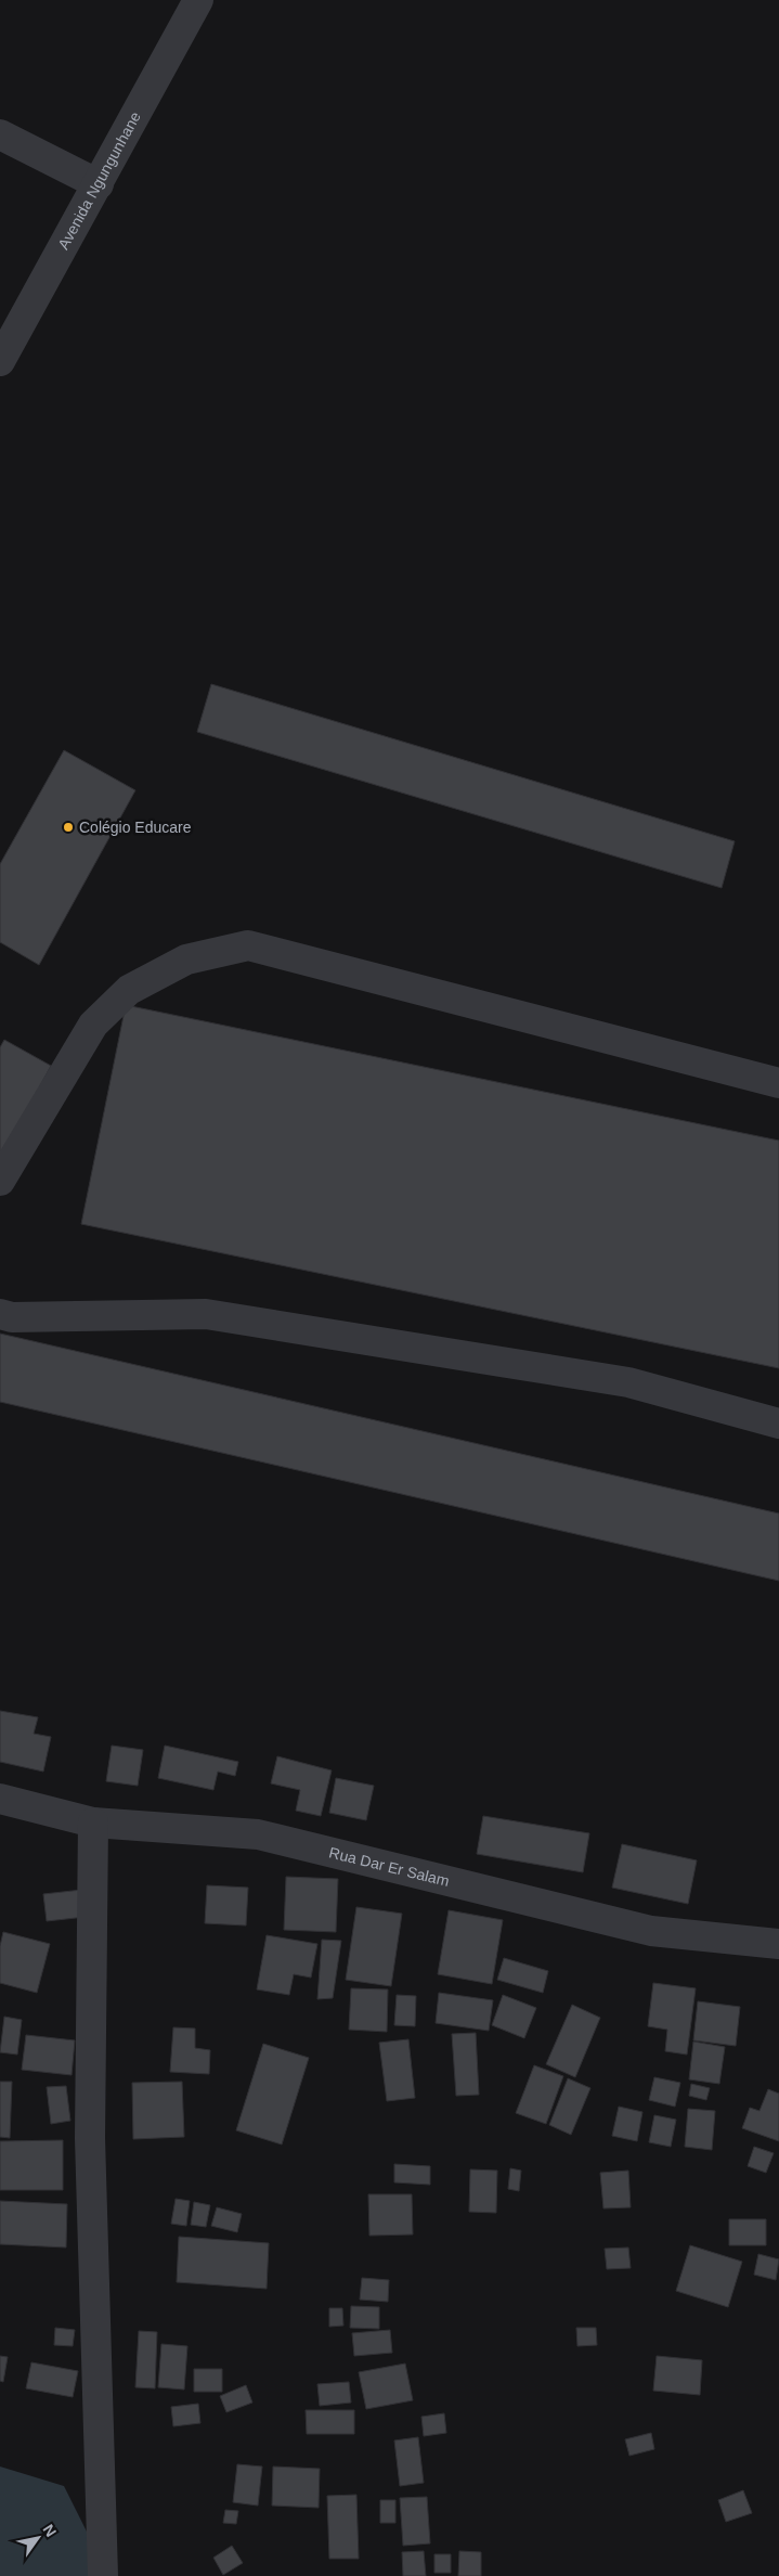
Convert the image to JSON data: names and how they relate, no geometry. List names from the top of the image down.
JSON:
{
  "streets": {
    "street": ["Avenida Ngungunhane", "Rua Dar Er Salam"]
  },
  "places": ["Colégio Educare"],
  "north": "top right"
}
